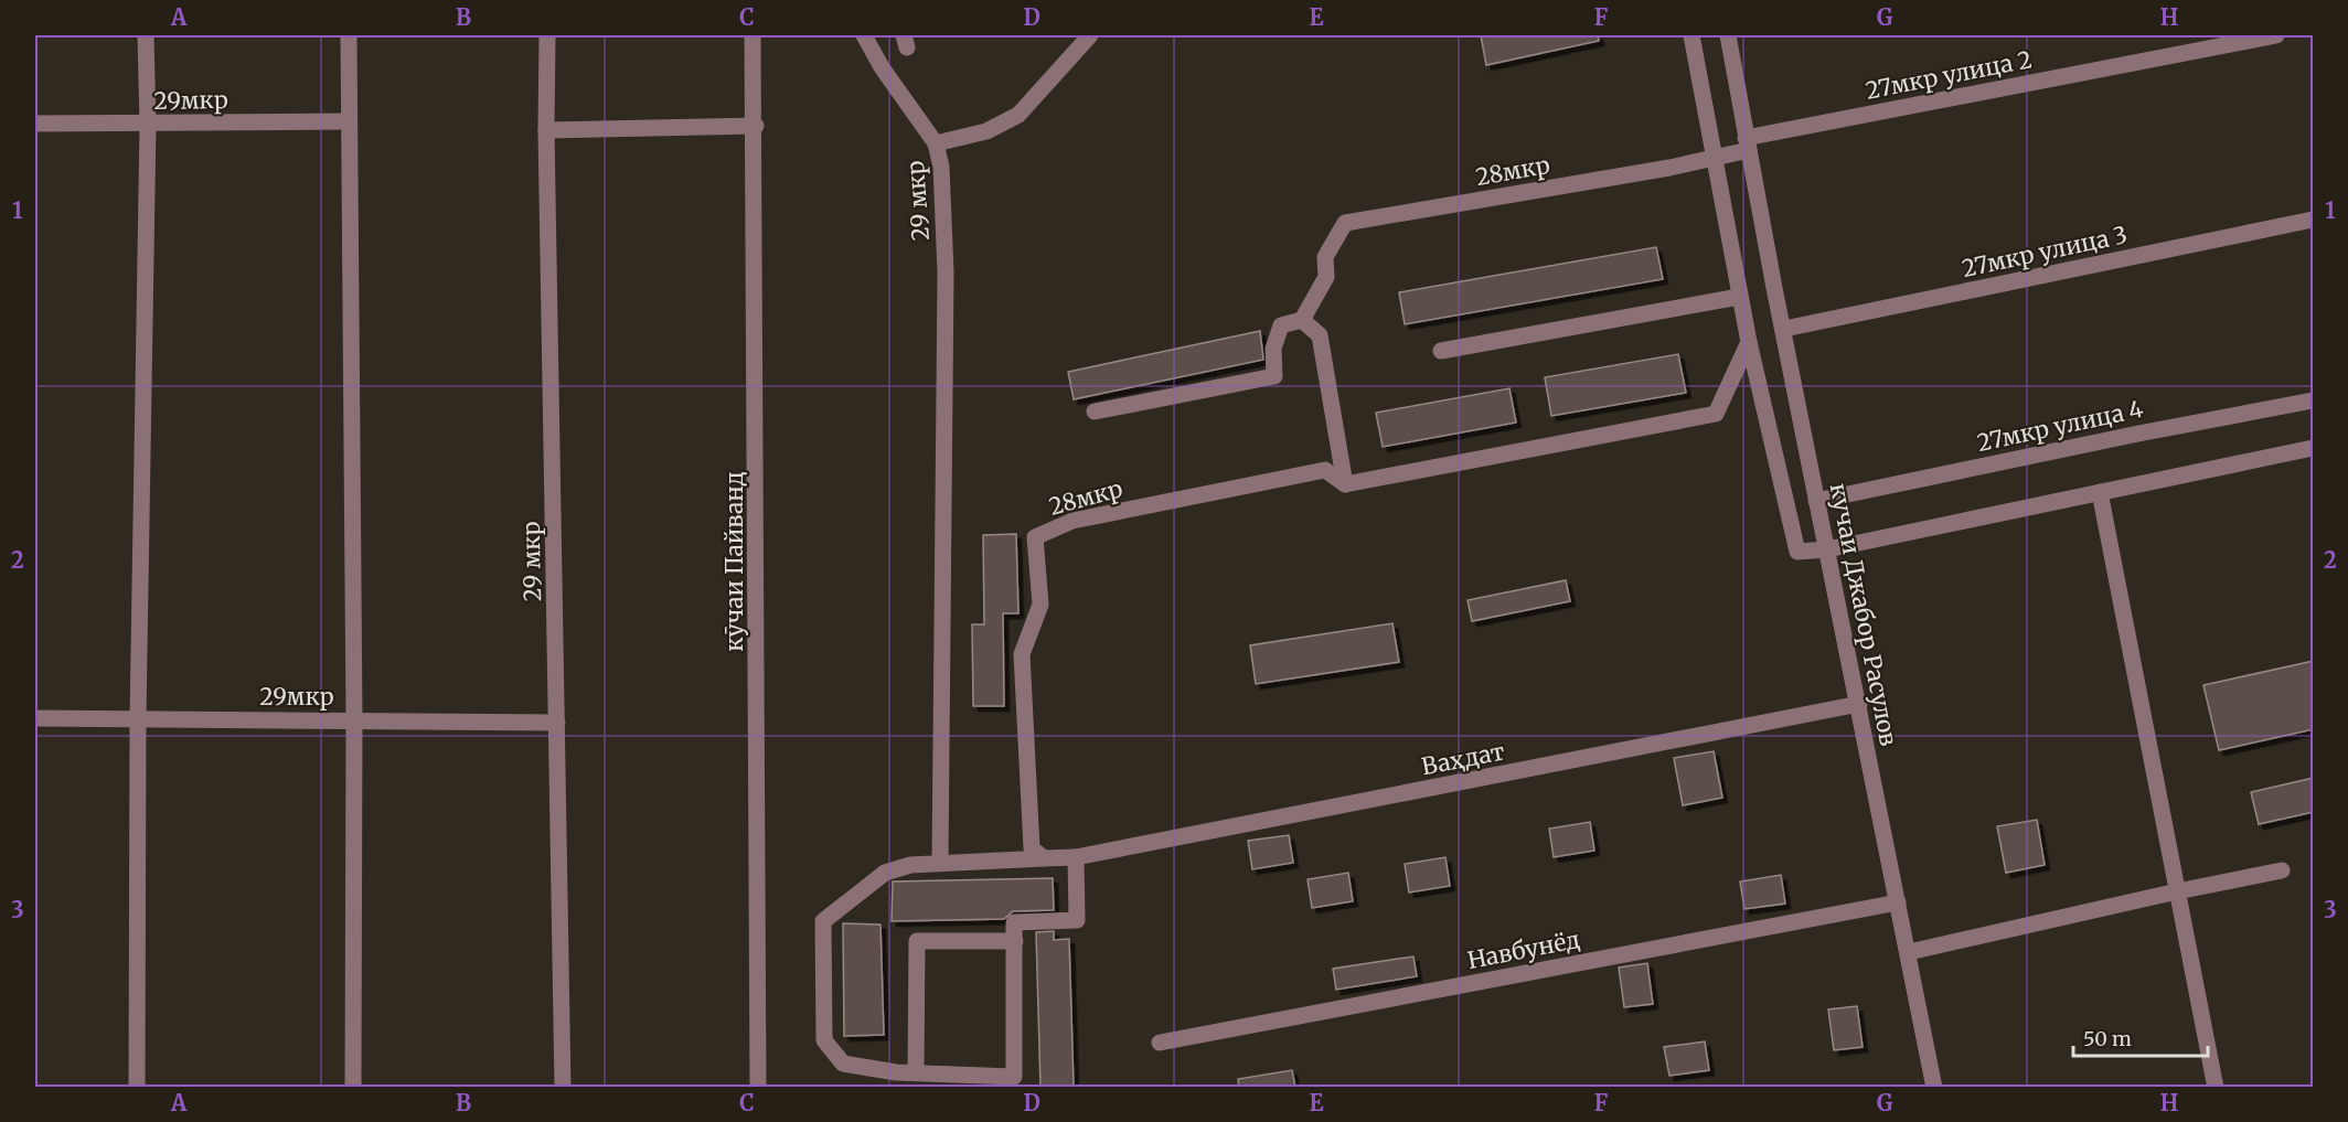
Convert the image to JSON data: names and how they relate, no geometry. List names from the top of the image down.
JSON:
{
  "streets": {
    "street": [
      "27мкр улица 2",
      "29мкр",
      "28мкр",
      "29 мкр",
      "27мкр улица 3",
      "27мкр улица 4",
      "кӯчаи Пайванд",
      "кучаи Джабор Расулов",
      "Ваҳдат",
      "Навбунёд"
    ]
  },
  "crossings": [
    ["27мкр улица 2", "28мкр"],
    ["27мкр улица 2", "кучаи Джабор Расулов"],
    ["29мкр", "29 мкр"],
    ["27мкр улица 3", "кучаи Джабор Расулов"],
    ["27мкр улица 4", "кучаи Джабор Расулов"],
    ["кучаи Джабор Расулов", "Ваҳдат"],
    ["кучаи Джабор Расулов", "Навбунёд"]
  ],
  "scale_bar": "50 m",
  "grid": {
    "columns": [
      "A",
      "B",
      "C",
      "D",
      "E",
      "F",
      "G",
      "H"
    ],
    "rows": ["1", "2", "3"]
  }
}
